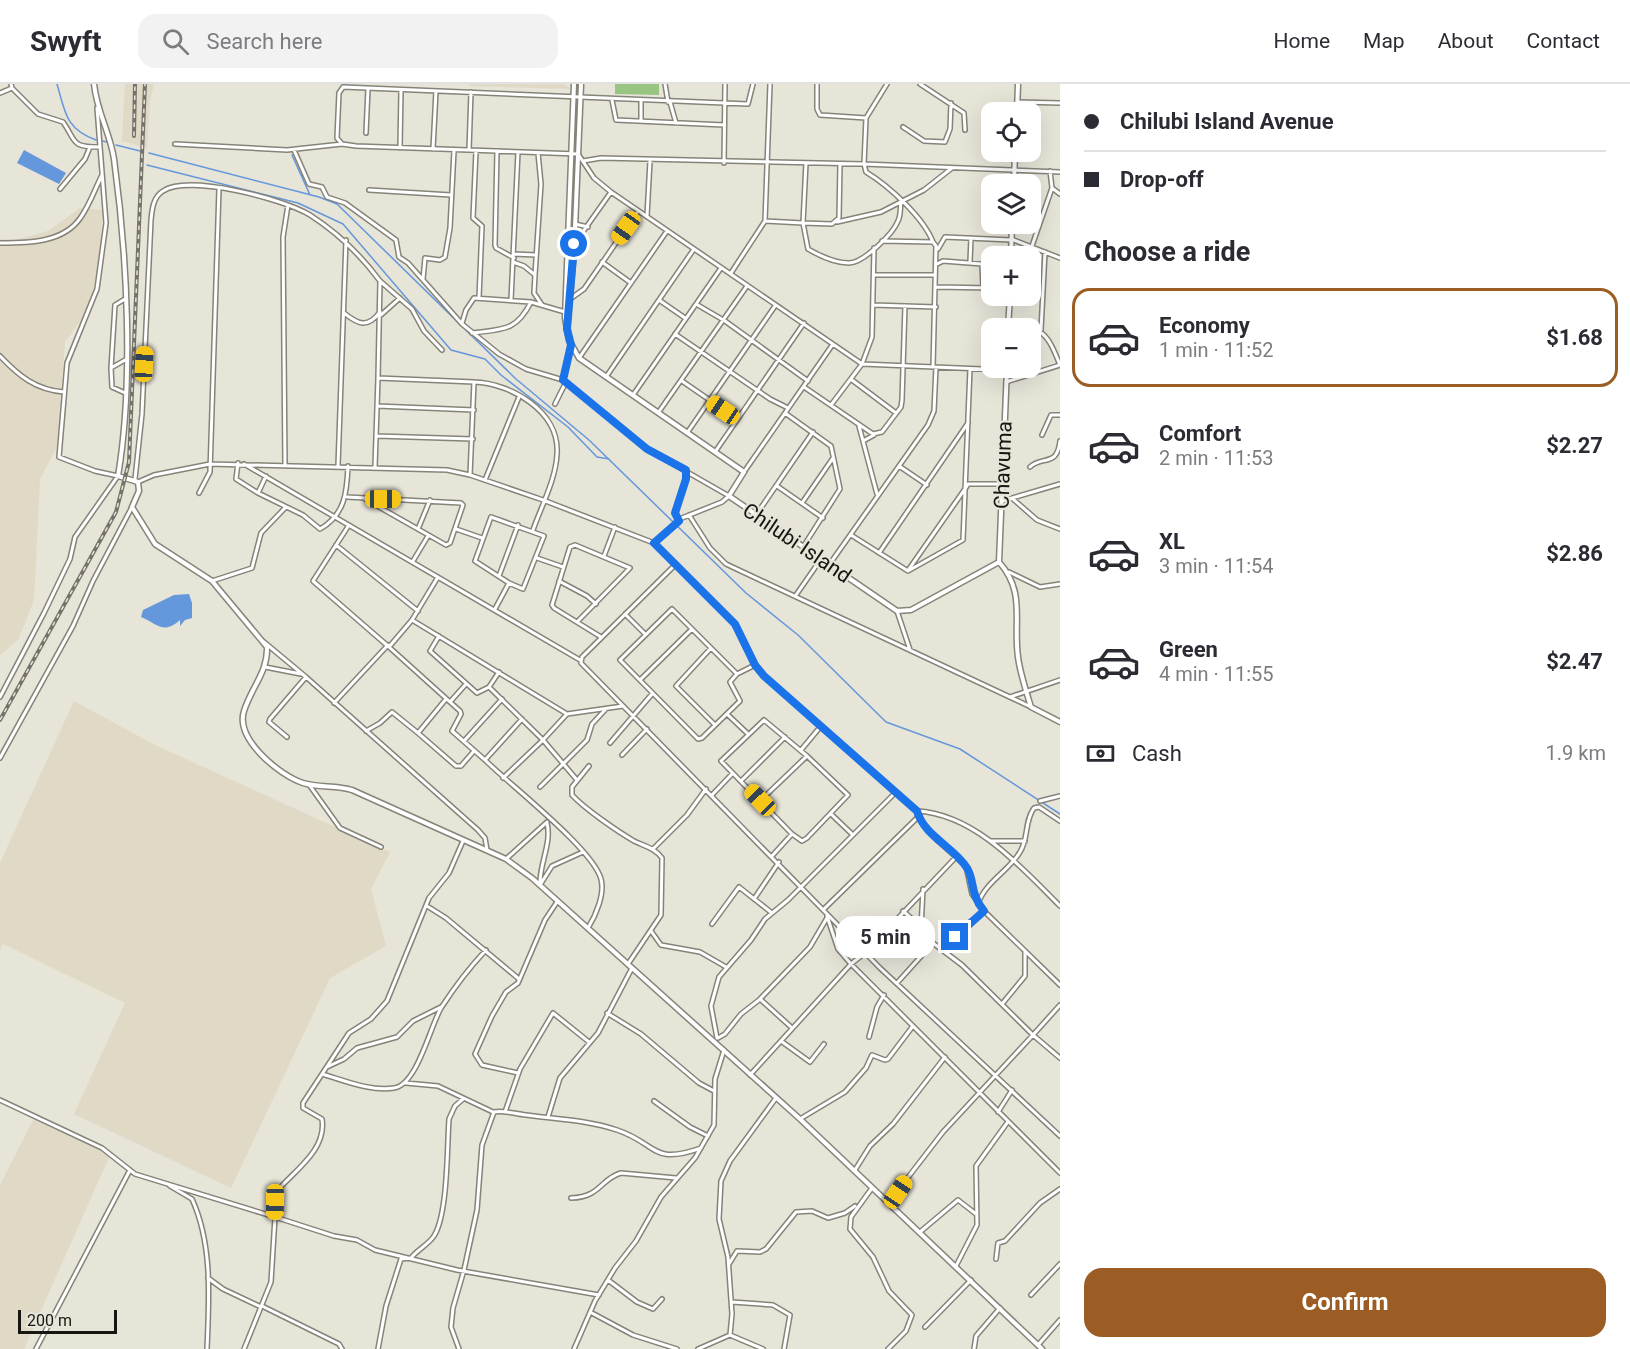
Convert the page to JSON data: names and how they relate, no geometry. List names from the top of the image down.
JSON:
{
  "streets": {
    "street": ["Chavuma", "Chilubi Island"]
  },
  "scale_bar": "200 m",
  "page": {
    "header": "Swyft",
    "search": "Search here",
    "nav": [
      "Home",
      "Map",
      "About",
      "Contact"
    ],
    "banner": ["Chilubi Island Avenue", "Drop-off"],
    "map_buttons": ["+", "−"],
    "heading": "Choose a ride",
    "list": [
      {
        "name": "Economy",
        "note": "1 min · 11:52",
        "value": "$1.68"
      },
      {
        "name": "Comfort",
        "note": "2 min · 11:53",
        "value": "$2.27"
      },
      {
        "name": "XL",
        "note": "3 min · 11:54",
        "value": "$2.86"
      },
      {
        "name": "Green",
        "note": "4 min · 11:55",
        "value": "$2.47"
      }
    ],
    "pay": ["Cash", "1.9 km"],
    "bubble": "5 min",
    "buttons": "Confirm",
    "scale": "200 m"
  }
}
